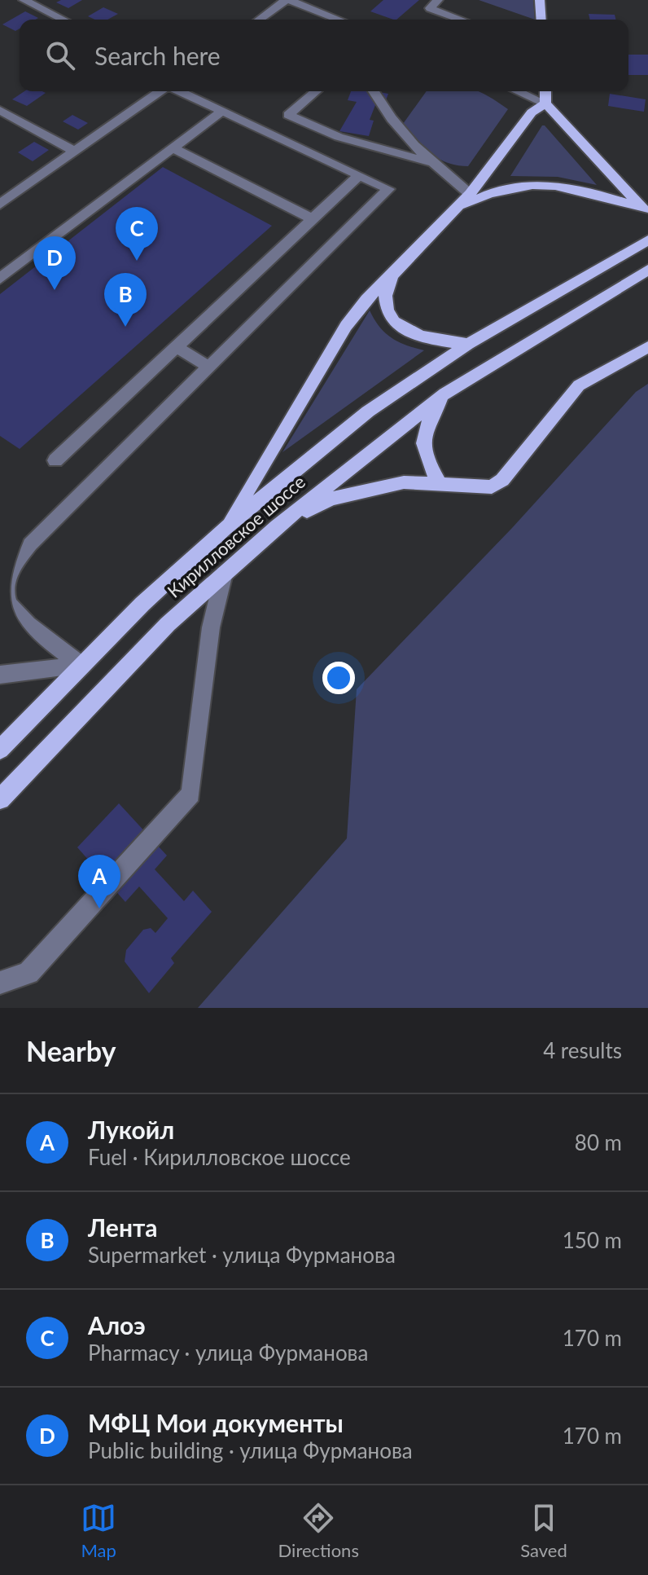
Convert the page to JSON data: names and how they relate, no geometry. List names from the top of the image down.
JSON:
{
  "streets": {
    "main road": ["Кирилловское шоссе"]
  },
  "page": {
    "search": "Search here",
    "pins": [
      "C",
      "D",
      "B",
      "A"
    ],
    "heading": ["Nearby", "4 results"],
    "list": [
      {
        "mark": "A",
        "name": "Лукойл",
        "note": "Fuel · Кирилловское шоссе",
        "value": "80 m"
      },
      {
        "mark": "B",
        "name": "Лента",
        "note": "Supermarket · улица Фурманова",
        "value": "150 m"
      },
      {
        "mark": "C",
        "name": "Алоэ",
        "note": "Pharmacy · улица Фурманова",
        "value": "170 m"
      },
      {
        "mark": "D",
        "name": "МФЦ Мои документы",
        "note": "Public building · улица Фурманова",
        "value": "170 m"
      }
    ],
    "nav": ["Map", "Directions", "Saved"]
  }
}
